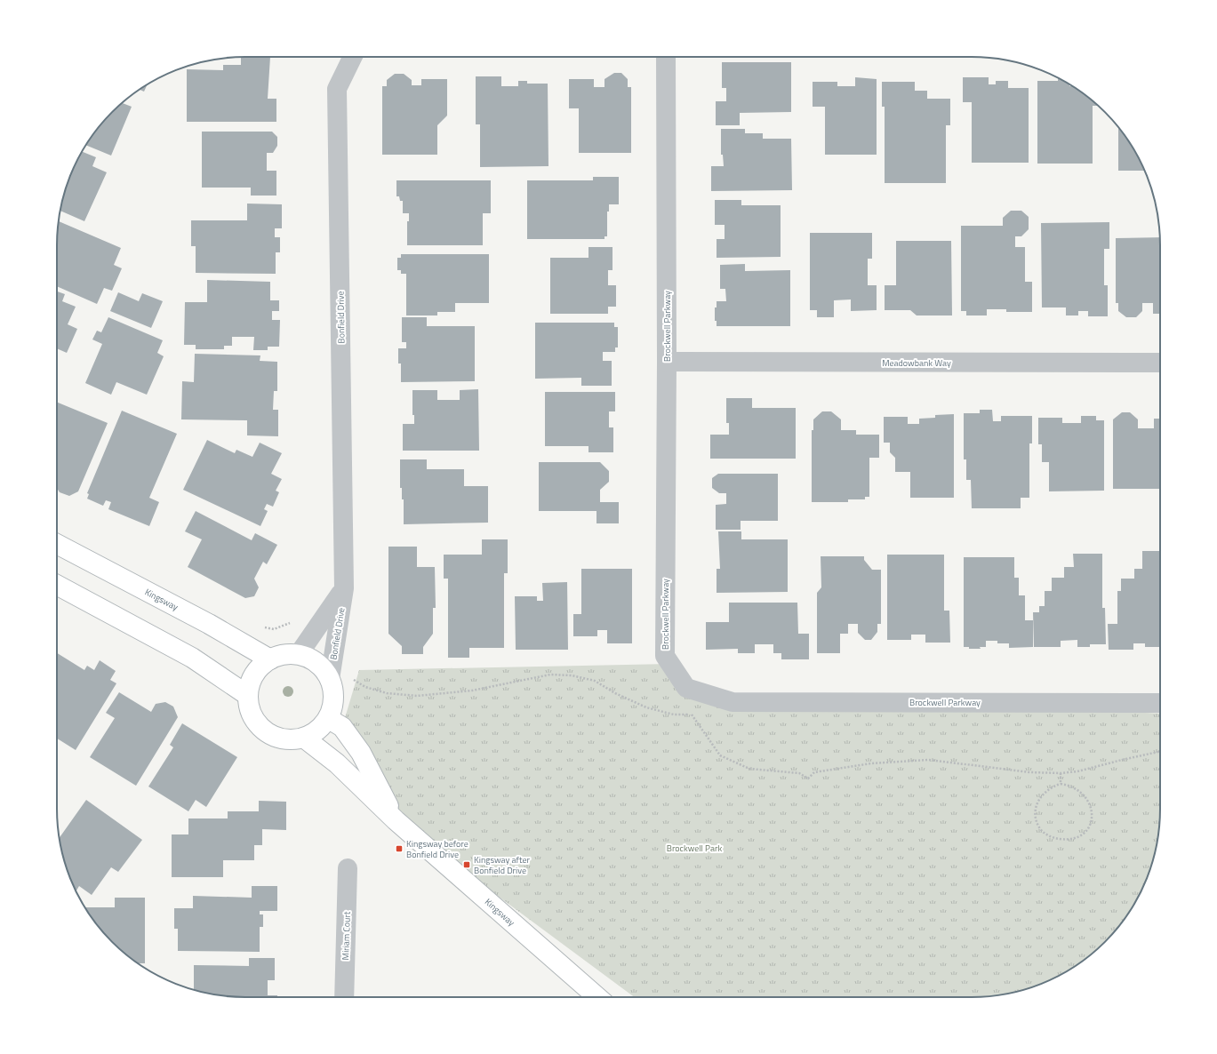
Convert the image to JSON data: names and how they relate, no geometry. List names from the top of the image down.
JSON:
{
  "streets": {
    "main road": ["Kingsway"],
    "street": [
      "Bonfield Drive",
      "Brockwell Parkway",
      "Meadowbank Way",
      "Miriam Court"
    ]
  },
  "crossings": [
    ["Bonfield Drive", "Kingsway"],
    ["Brockwell Parkway", "Meadowbank Way"]
  ],
  "parks": ["Brockwell Park"],
  "places": {
    "transit": ["Kingsway before Bonfield Drive", "Kingsway after Bonfield Drive"]
  }
}
